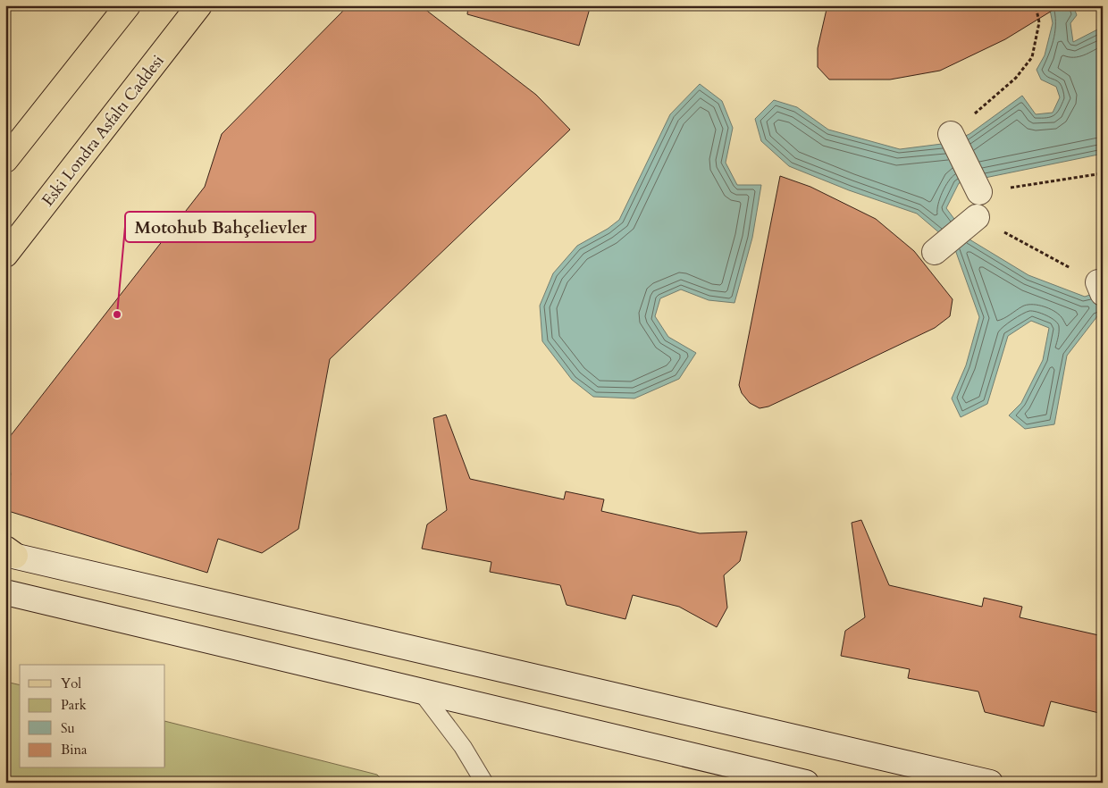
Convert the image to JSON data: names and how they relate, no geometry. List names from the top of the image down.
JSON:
{
  "streets": {
    "main road": ["Eski Londra Asfaltı Caddesi"]
  },
  "places": ["Motohub Bahçelievler"],
  "legend": [
    "Yol",
    "Park",
    "Su",
    "Bina"
  ]
}
